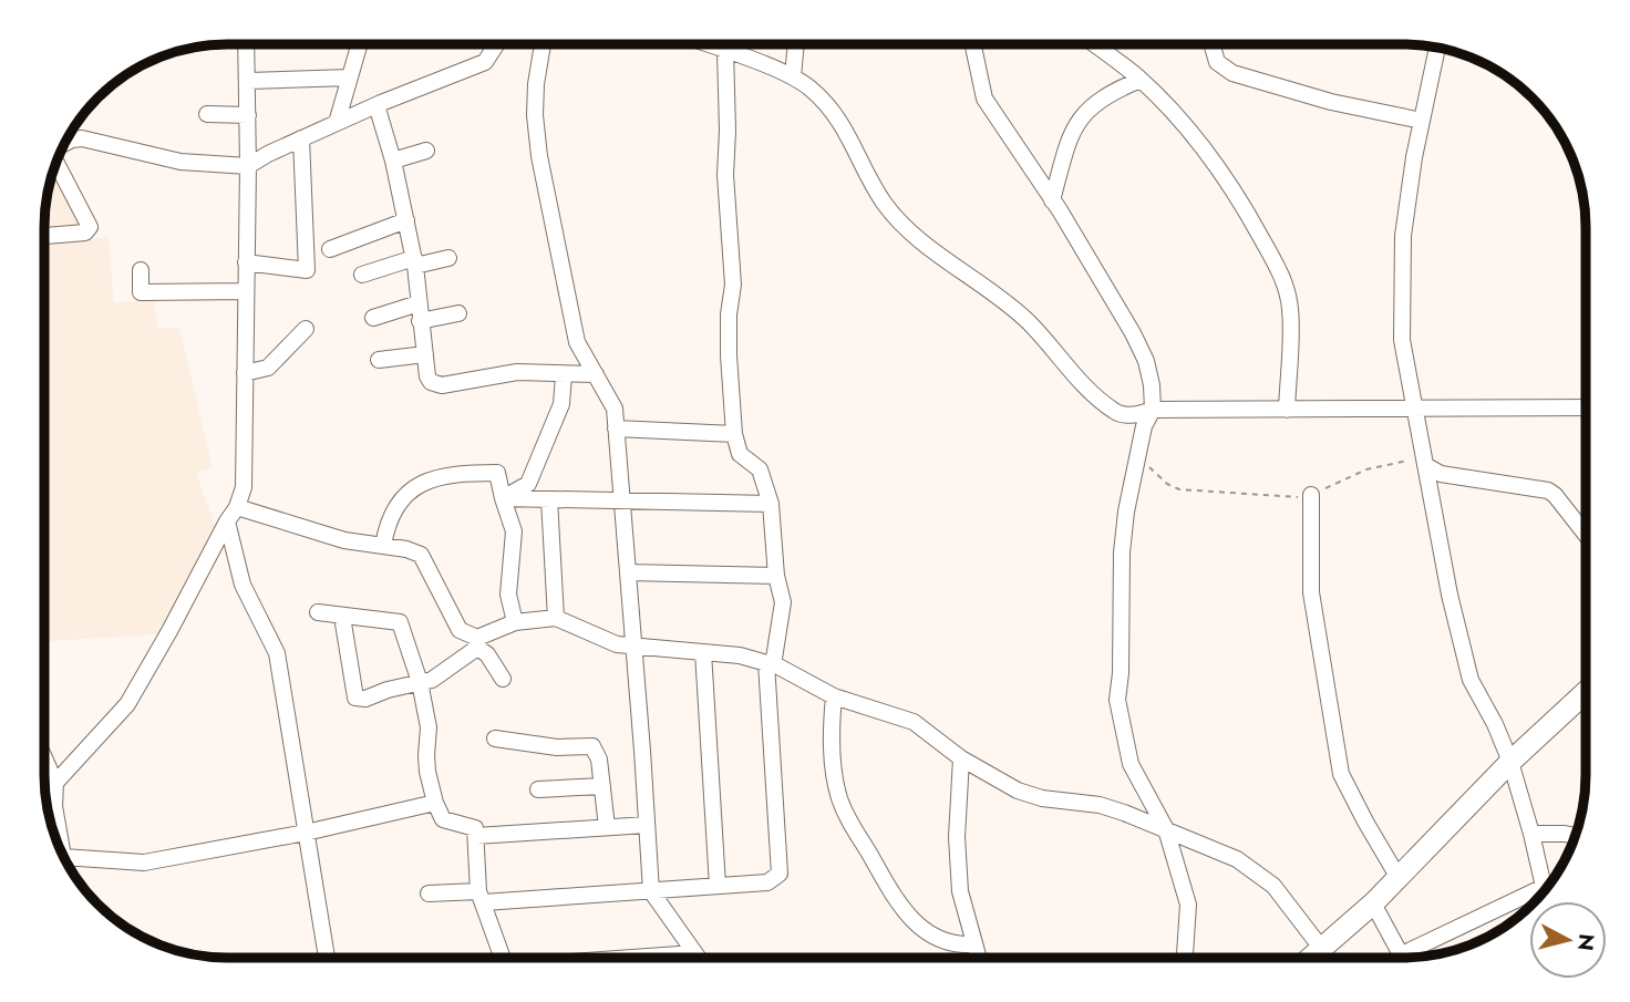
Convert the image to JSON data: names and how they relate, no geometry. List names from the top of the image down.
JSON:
{
  "north": "right"
}
